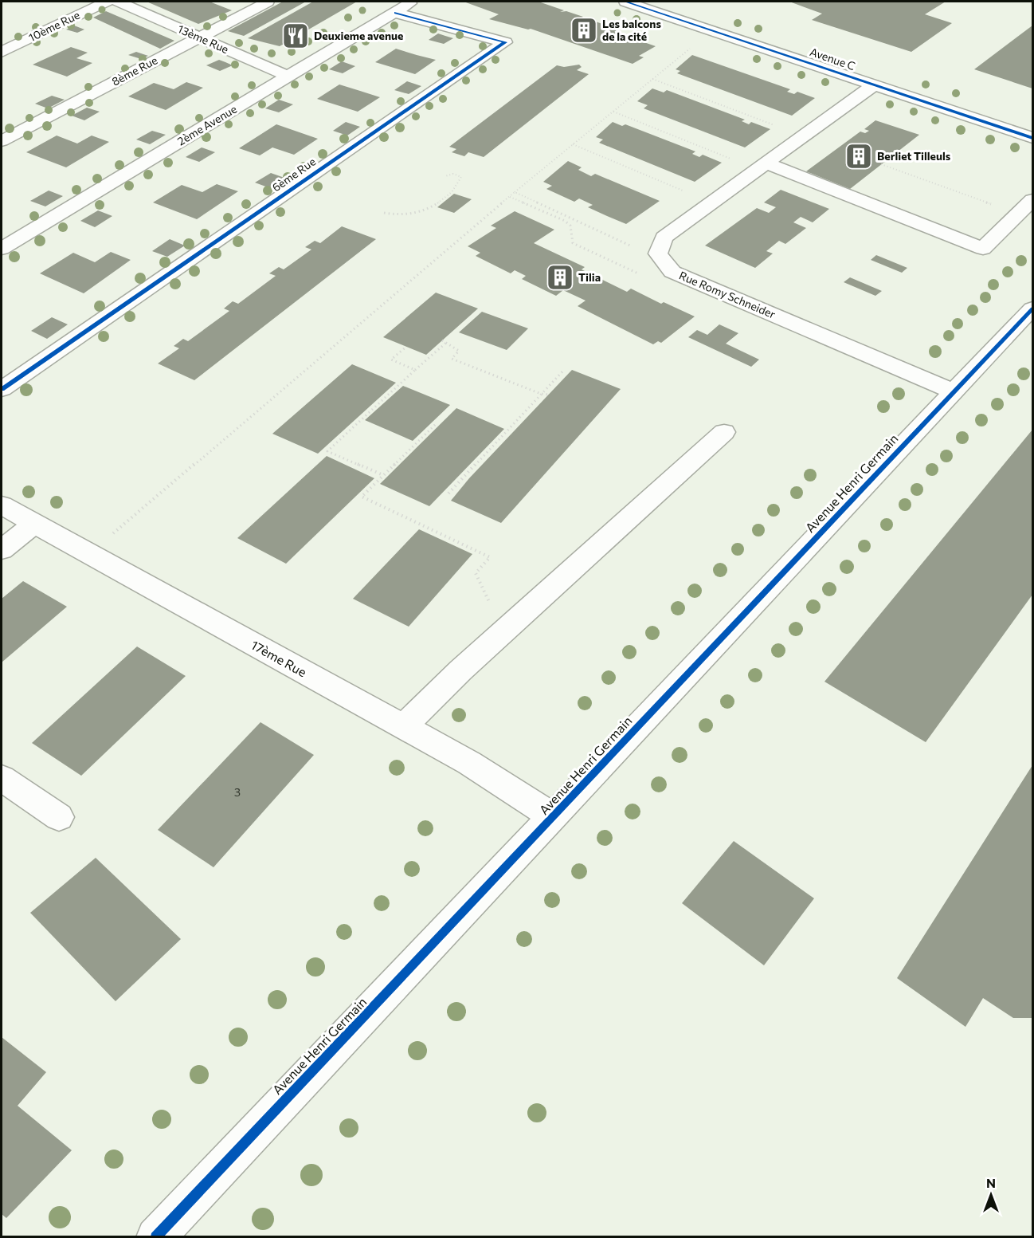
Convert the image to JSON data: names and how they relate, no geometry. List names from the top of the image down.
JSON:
{
  "streets": {
    "street": [
      "10ème Rue",
      "13ème Rue",
      "Avenue C",
      "8ème Rue",
      "2ème Avenue",
      "6ème Rue",
      "Rue Romy Schneider",
      "Avenue Henri Germain",
      "17ème Rue"
    ]
  },
  "crossings": [
    ["13ème Rue", "8ème Rue"],
    ["13ème Rue", "2ème Avenue"],
    ["2ème Avenue", "6ème Rue"],
    ["Rue Romy Schneider", "Avenue Henri Germain"],
    ["Avenue Henri Germain", "17ème Rue"]
  ],
  "places": {
    "building": ["Les balcons de la cité", "Berliet Tilleuls", "Tilia"],
    "restaurant": ["Deuxieme avenue"]
  },
  "house_numbers": ["3"],
  "north": "top"
}
